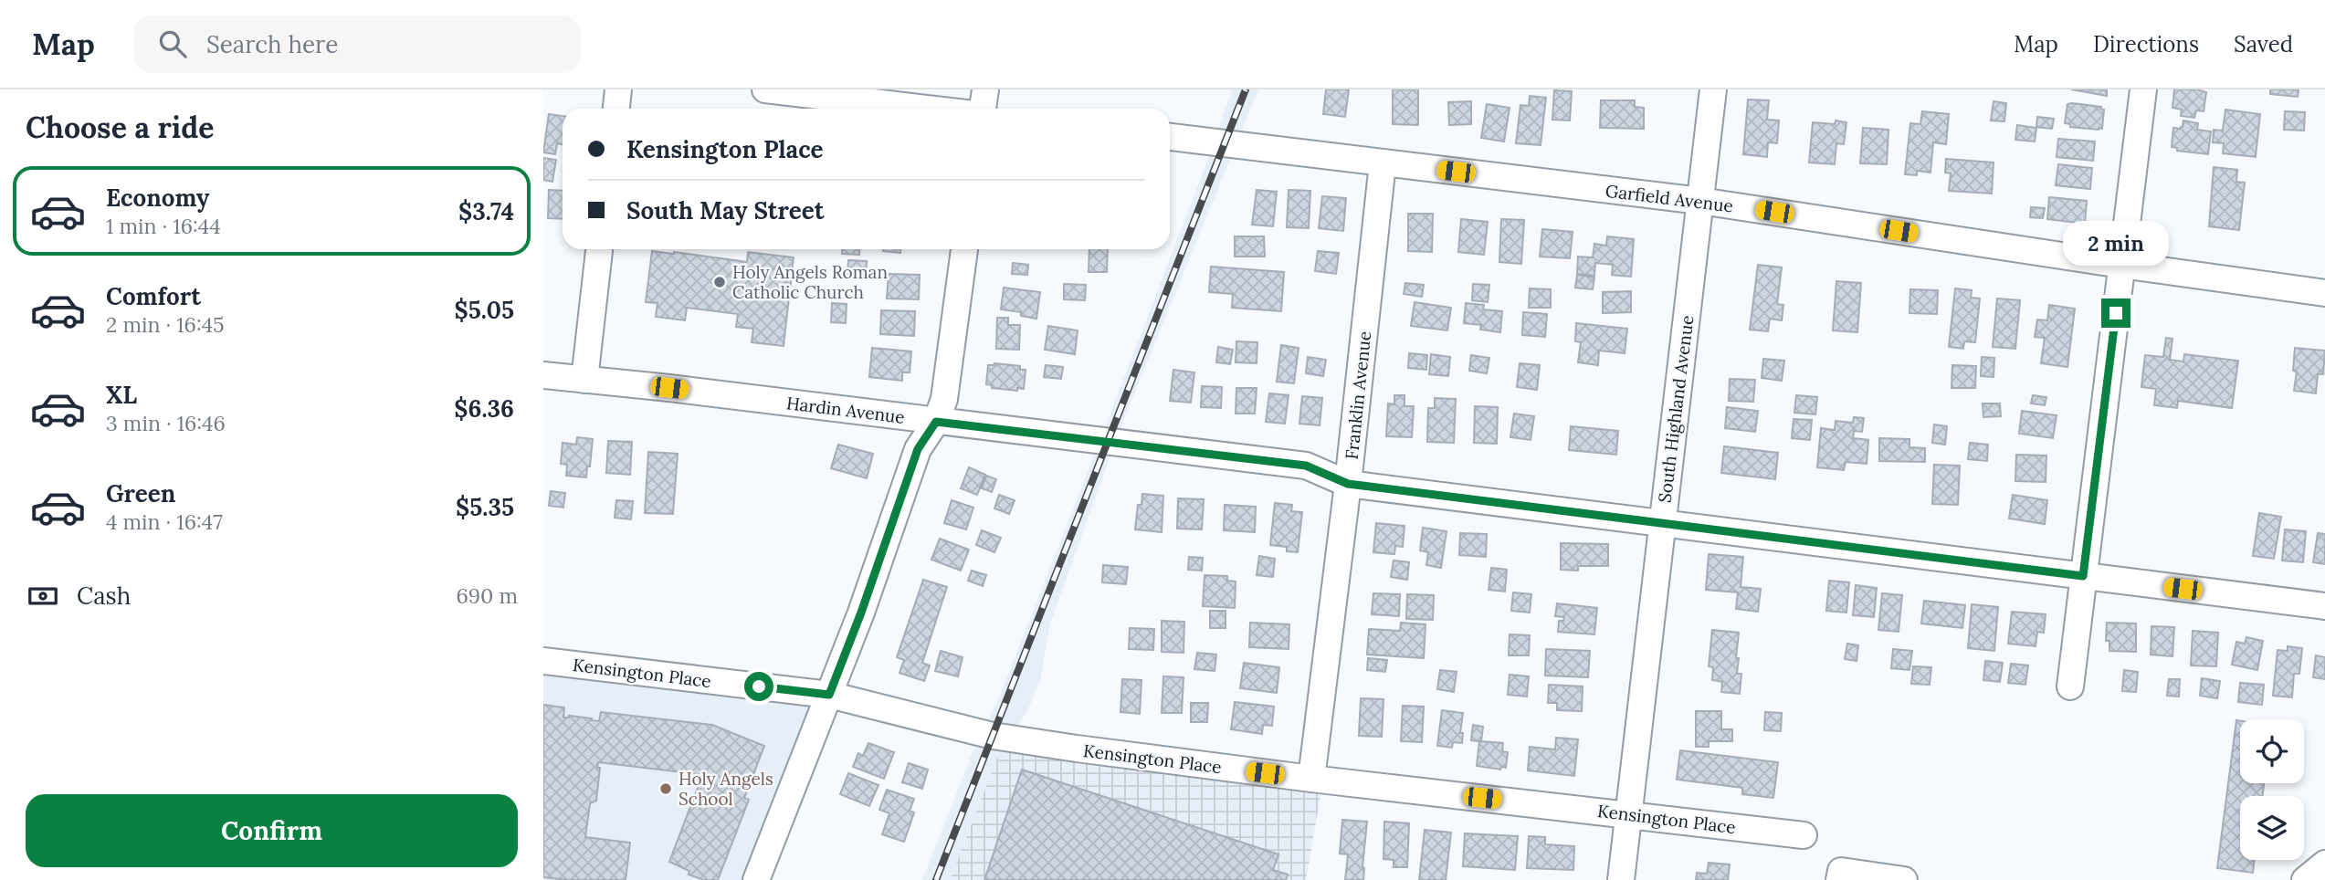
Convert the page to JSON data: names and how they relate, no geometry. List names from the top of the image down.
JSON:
{
  "streets": {
    "street": [
      "Garfield Avenue",
      "Franklin Avenue",
      "South Highland Avenue",
      "Hardin Avenue",
      "Kensington Place"
    ]
  },
  "crossings": [
    ["Garfield Avenue", "Franklin Avenue"],
    ["Garfield Avenue", "South Highland Avenue"],
    ["Franklin Avenue", "Hardin Avenue"],
    ["Franklin Avenue", "Kensington Place"],
    ["South Highland Avenue", "Hardin Avenue"],
    ["South Highland Avenue", "Kensington Place"]
  ],
  "places": ["Holy Angels Roman Catholic Church", "Holy Angels School"],
  "page": {
    "header": "Map",
    "search": "Search here",
    "nav": ["Map", "Directions", "Saved"],
    "heading": "Choose a ride",
    "banner": ["Kensington Place", "South May Street"],
    "list": [
      {
        "name": "Economy",
        "note": "1 min · 16:44",
        "value": "$3.74"
      },
      {
        "name": "Comfort",
        "note": "2 min · 16:45",
        "value": "$5.05"
      },
      {
        "name": "XL",
        "note": "3 min · 16:46",
        "value": "$6.36"
      },
      {
        "name": "Green",
        "note": "4 min · 16:47",
        "value": "$5.35"
      }
    ],
    "bubble": "2 min",
    "pay": ["Cash", "690 m"],
    "buttons": "Confirm"
  }
}
